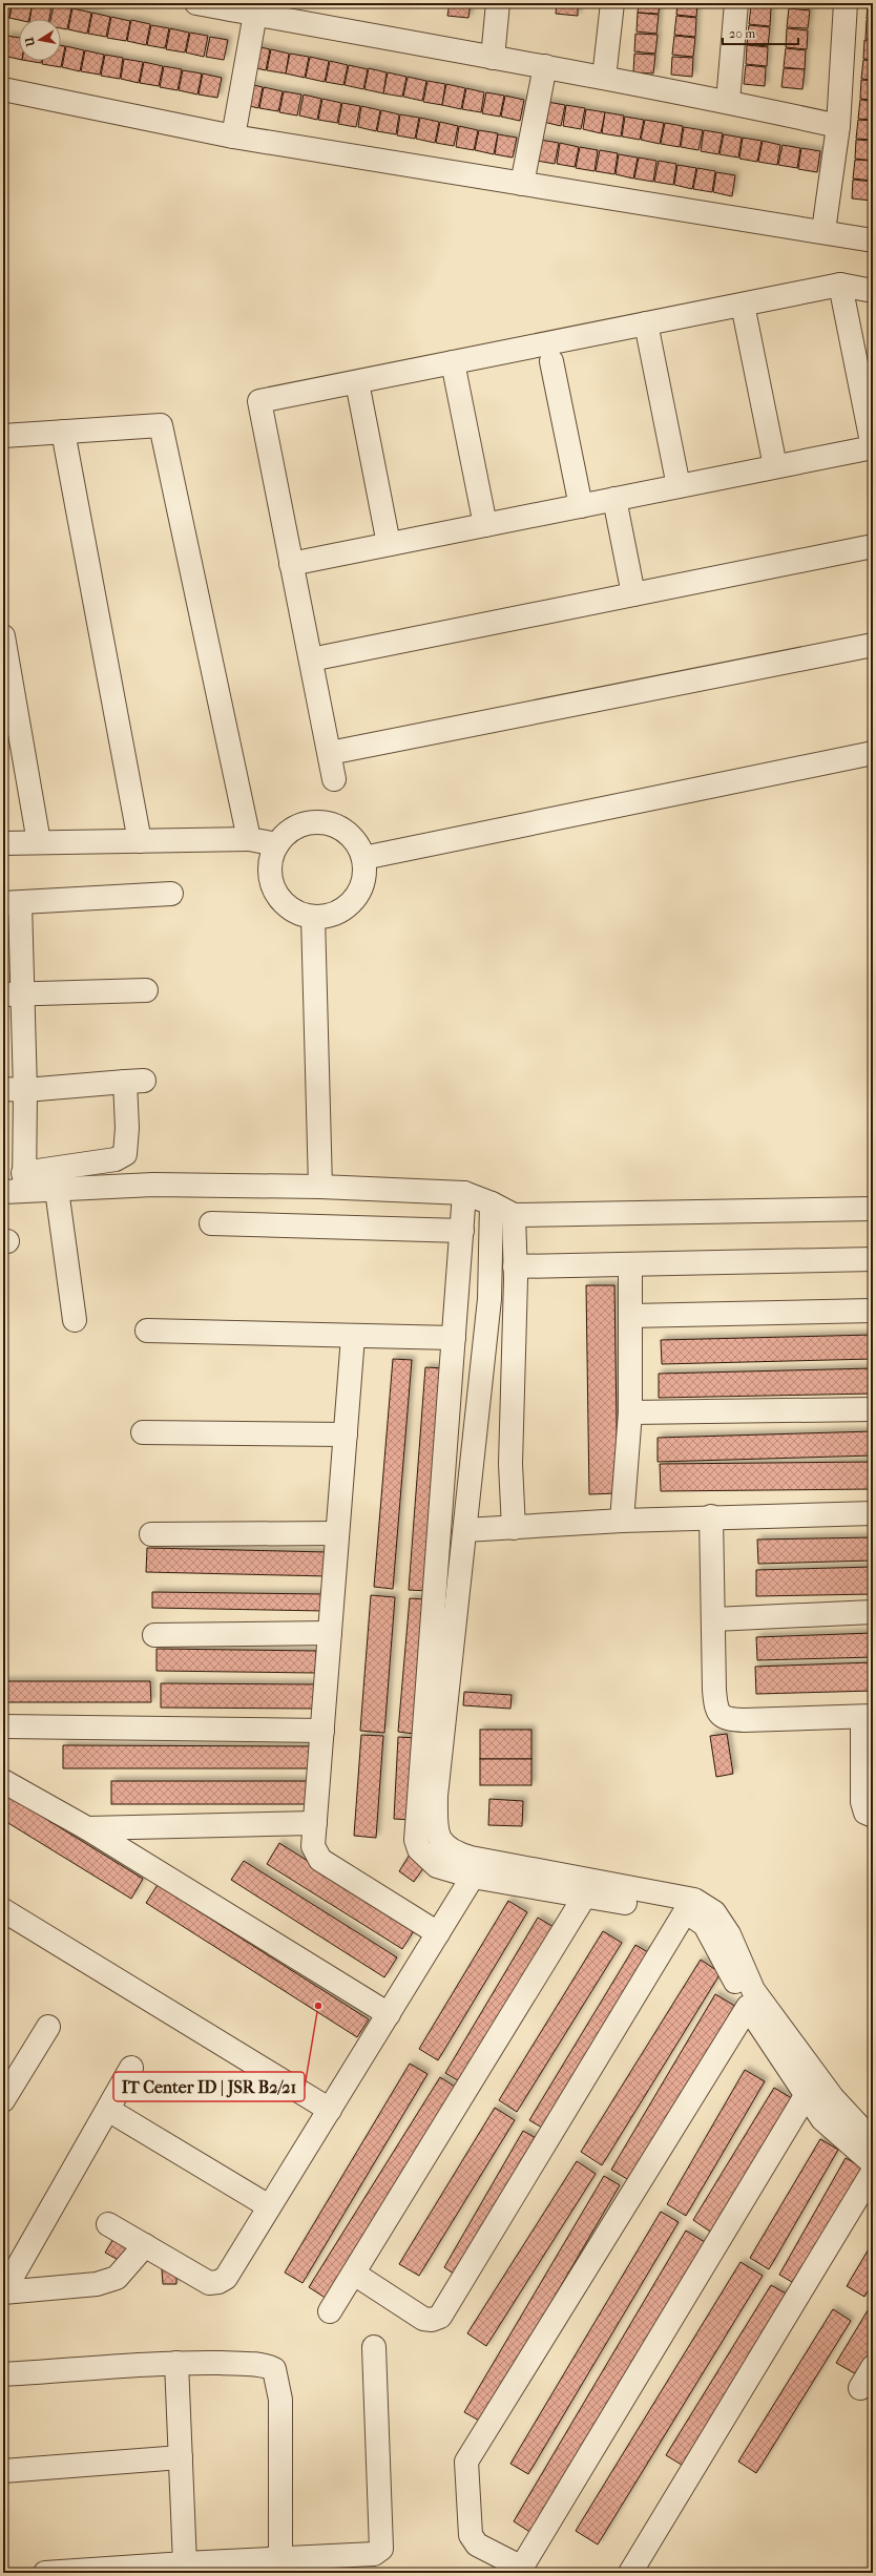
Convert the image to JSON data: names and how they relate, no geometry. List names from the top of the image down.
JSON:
{
  "places": ["IT Center ID | JSR B2/21"],
  "scale_bar": "20 m",
  "north": "left"
}
